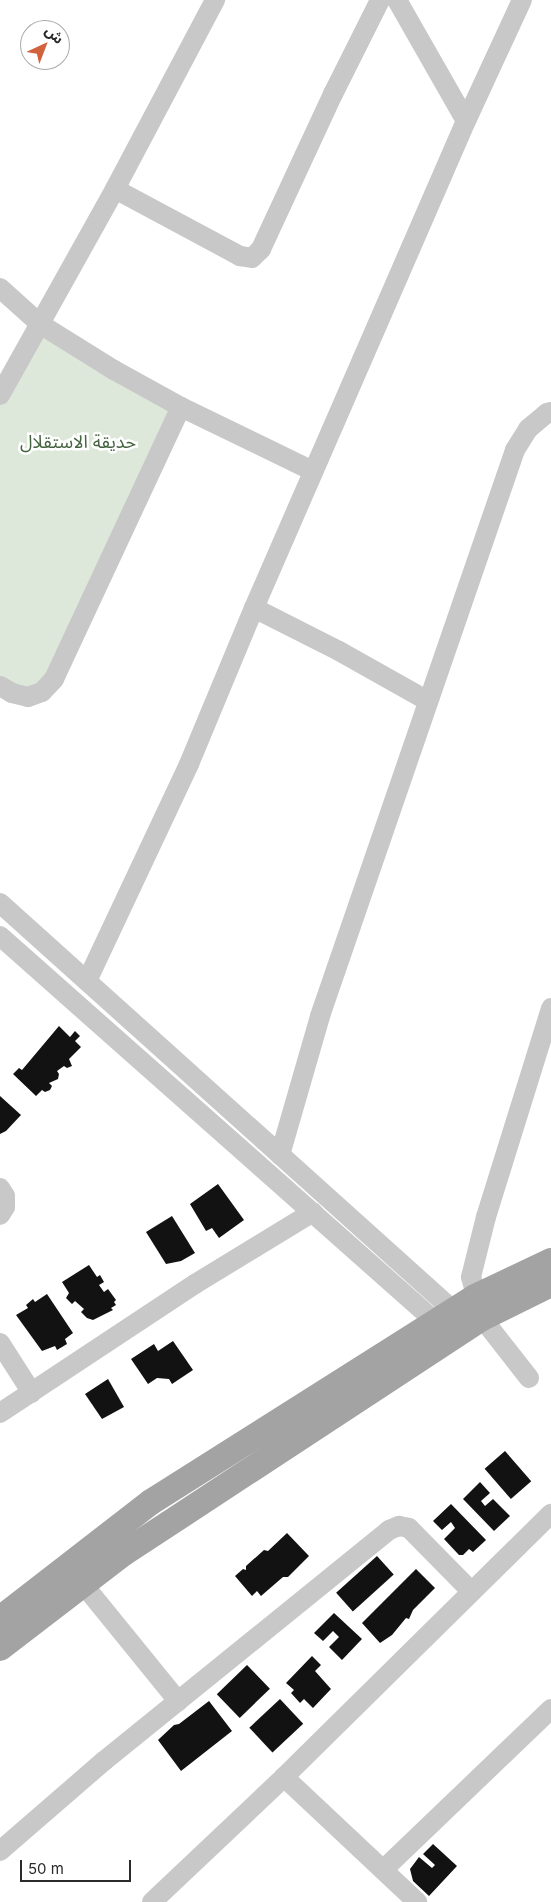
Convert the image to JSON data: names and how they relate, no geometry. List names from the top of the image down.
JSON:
{
  "parks": ["حديقة الاستقلال"],
  "scale_bar": "50 m",
  "north": "top right"
}
